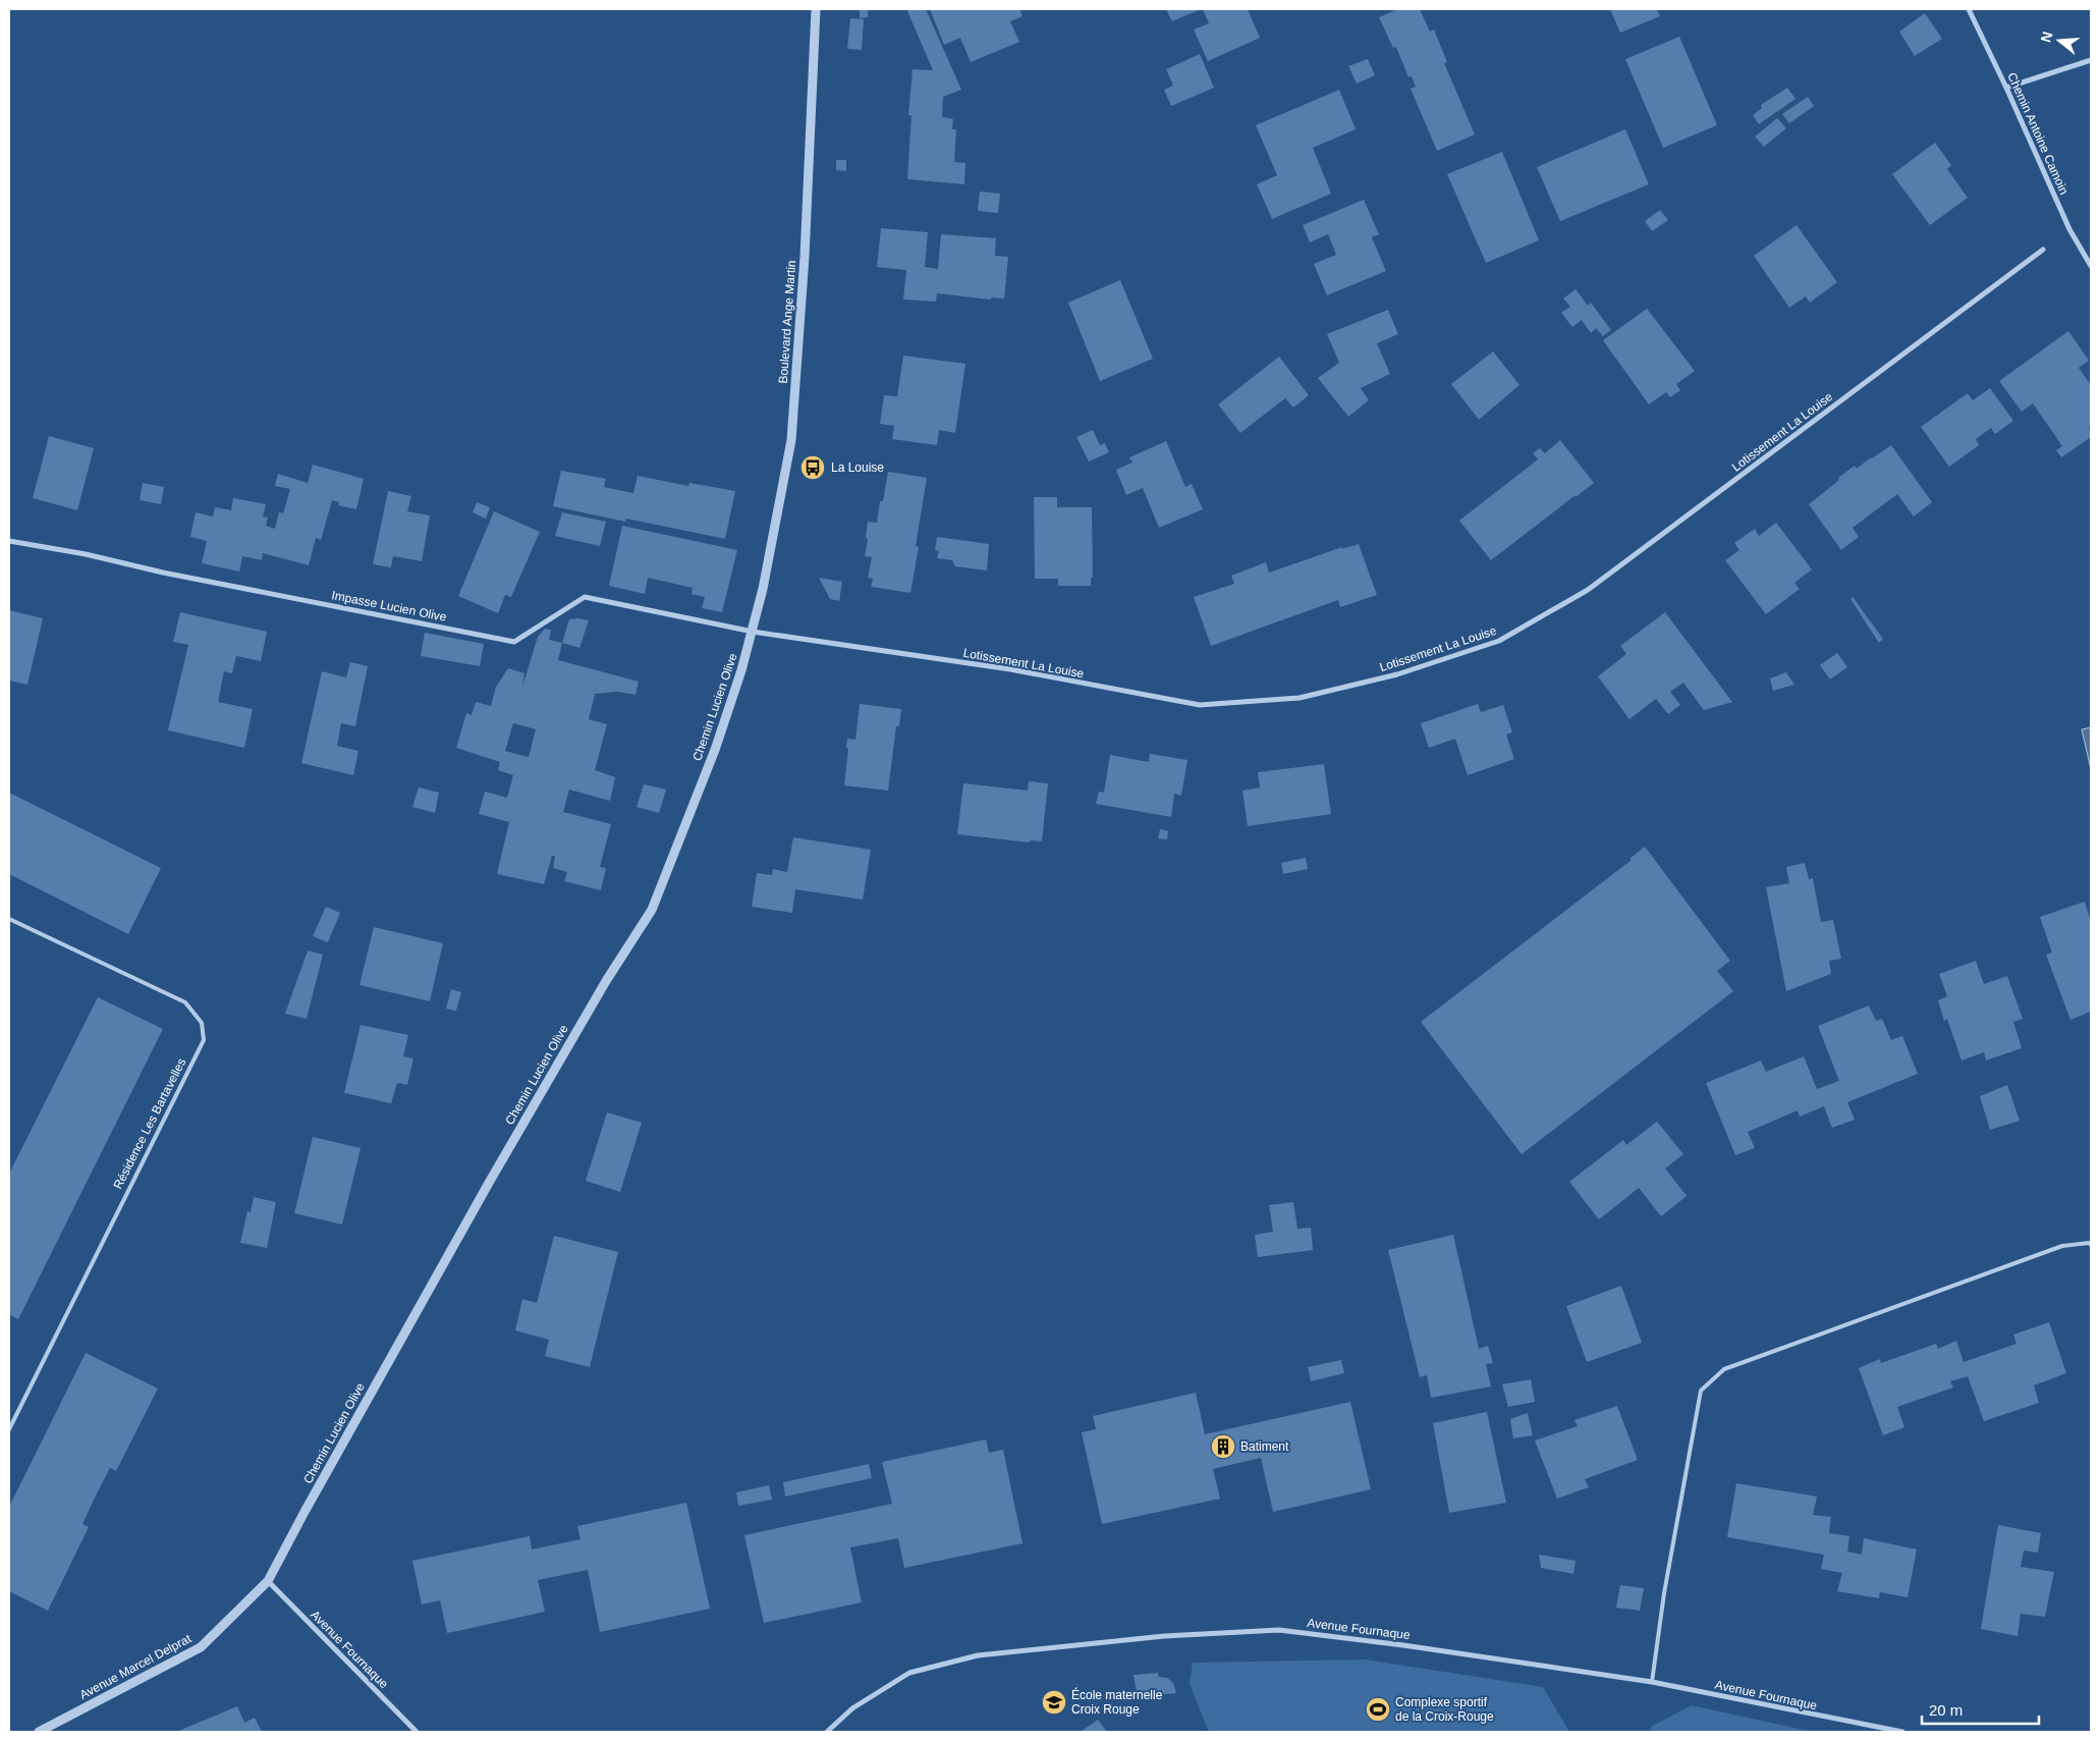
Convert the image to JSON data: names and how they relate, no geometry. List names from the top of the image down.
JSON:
{
  "streets": {
    "street": [
      "Chemin Antoine Camoin",
      "Boulevard Ange Martin",
      "Lotissement La Louise",
      "Impasse Lucien Olive",
      "Chemin Lucien Olive",
      "Avenue Fournaque",
      "Avenue Marcel Delprat"
    ],
    "lane": ["Résidence Les Bartavelles"]
  },
  "crossings": [
    ["Boulevard Ange Martin", "Lotissement La Louise"],
    ["Boulevard Ange Martin", "Impasse Lucien Olive"],
    ["Boulevard Ange Martin", "Chemin Lucien Olive"],
    ["Lotissement La Louise", "Impasse Lucien Olive"],
    ["Lotissement La Louise", "Chemin Lucien Olive"],
    ["Impasse Lucien Olive", "Chemin Lucien Olive"],
    ["Chemin Lucien Olive", "Avenue Marcel Delprat"],
    ["Avenue Fournaque", "Avenue Marcel Delprat"]
  ],
  "places": {
    "bus stop": ["La Louise"],
    "building": ["Batiment"],
    "school or university": ["École maternelle Croix Rouge"],
    "sports": ["Complexe sportif de la Croix-Rouge"]
  },
  "scale_bar": "20 m",
  "north": "left"
}
